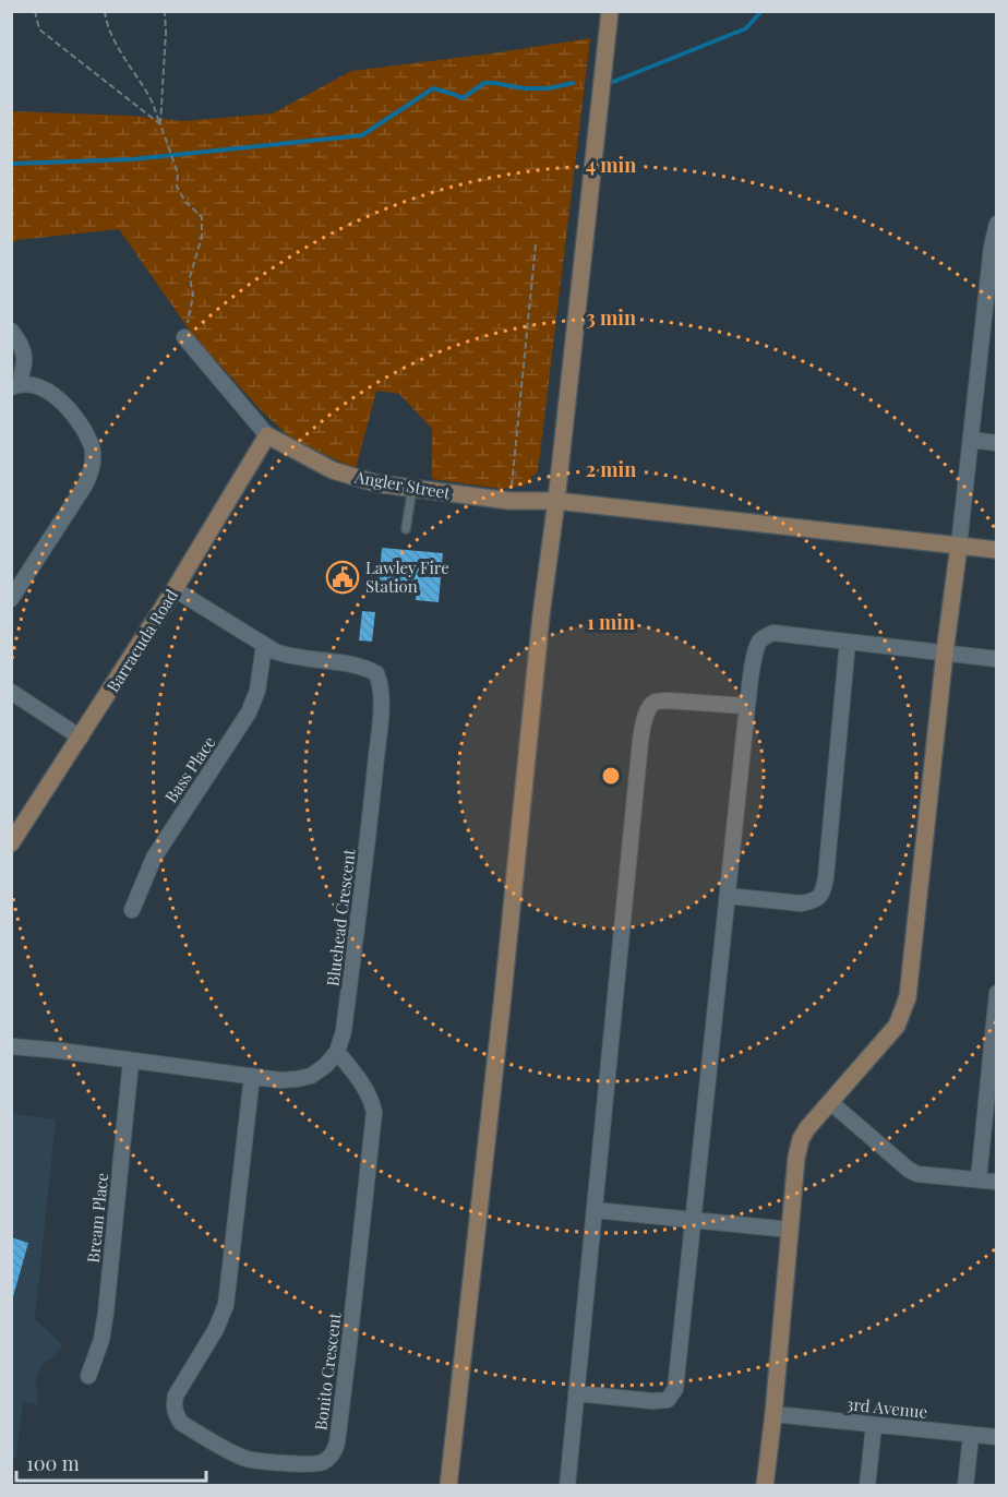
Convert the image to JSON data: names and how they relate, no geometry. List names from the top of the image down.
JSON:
{
  "streets": {
    "street": [
      "Angler Street",
      "Barracuda Road",
      "Bass Place",
      "Bluehead Crescent",
      "Bream Place",
      "Bonito Crescent",
      "3rd Avenue"
    ]
  },
  "crossings": [
    ["Angler Street", "Barracuda Road"],
    ["Barracuda Road", "Bluehead Crescent"],
    ["Bass Place", "Bluehead Crescent"],
    ["Bluehead Crescent", "Bonito Crescent"]
  ],
  "places": {
    "public building": ["Lawley Fire Station"]
  },
  "scale_bar": "100 m",
  "rings": [
    "4 min",
    "3 min",
    "2 min",
    "1 min"
  ]
}
